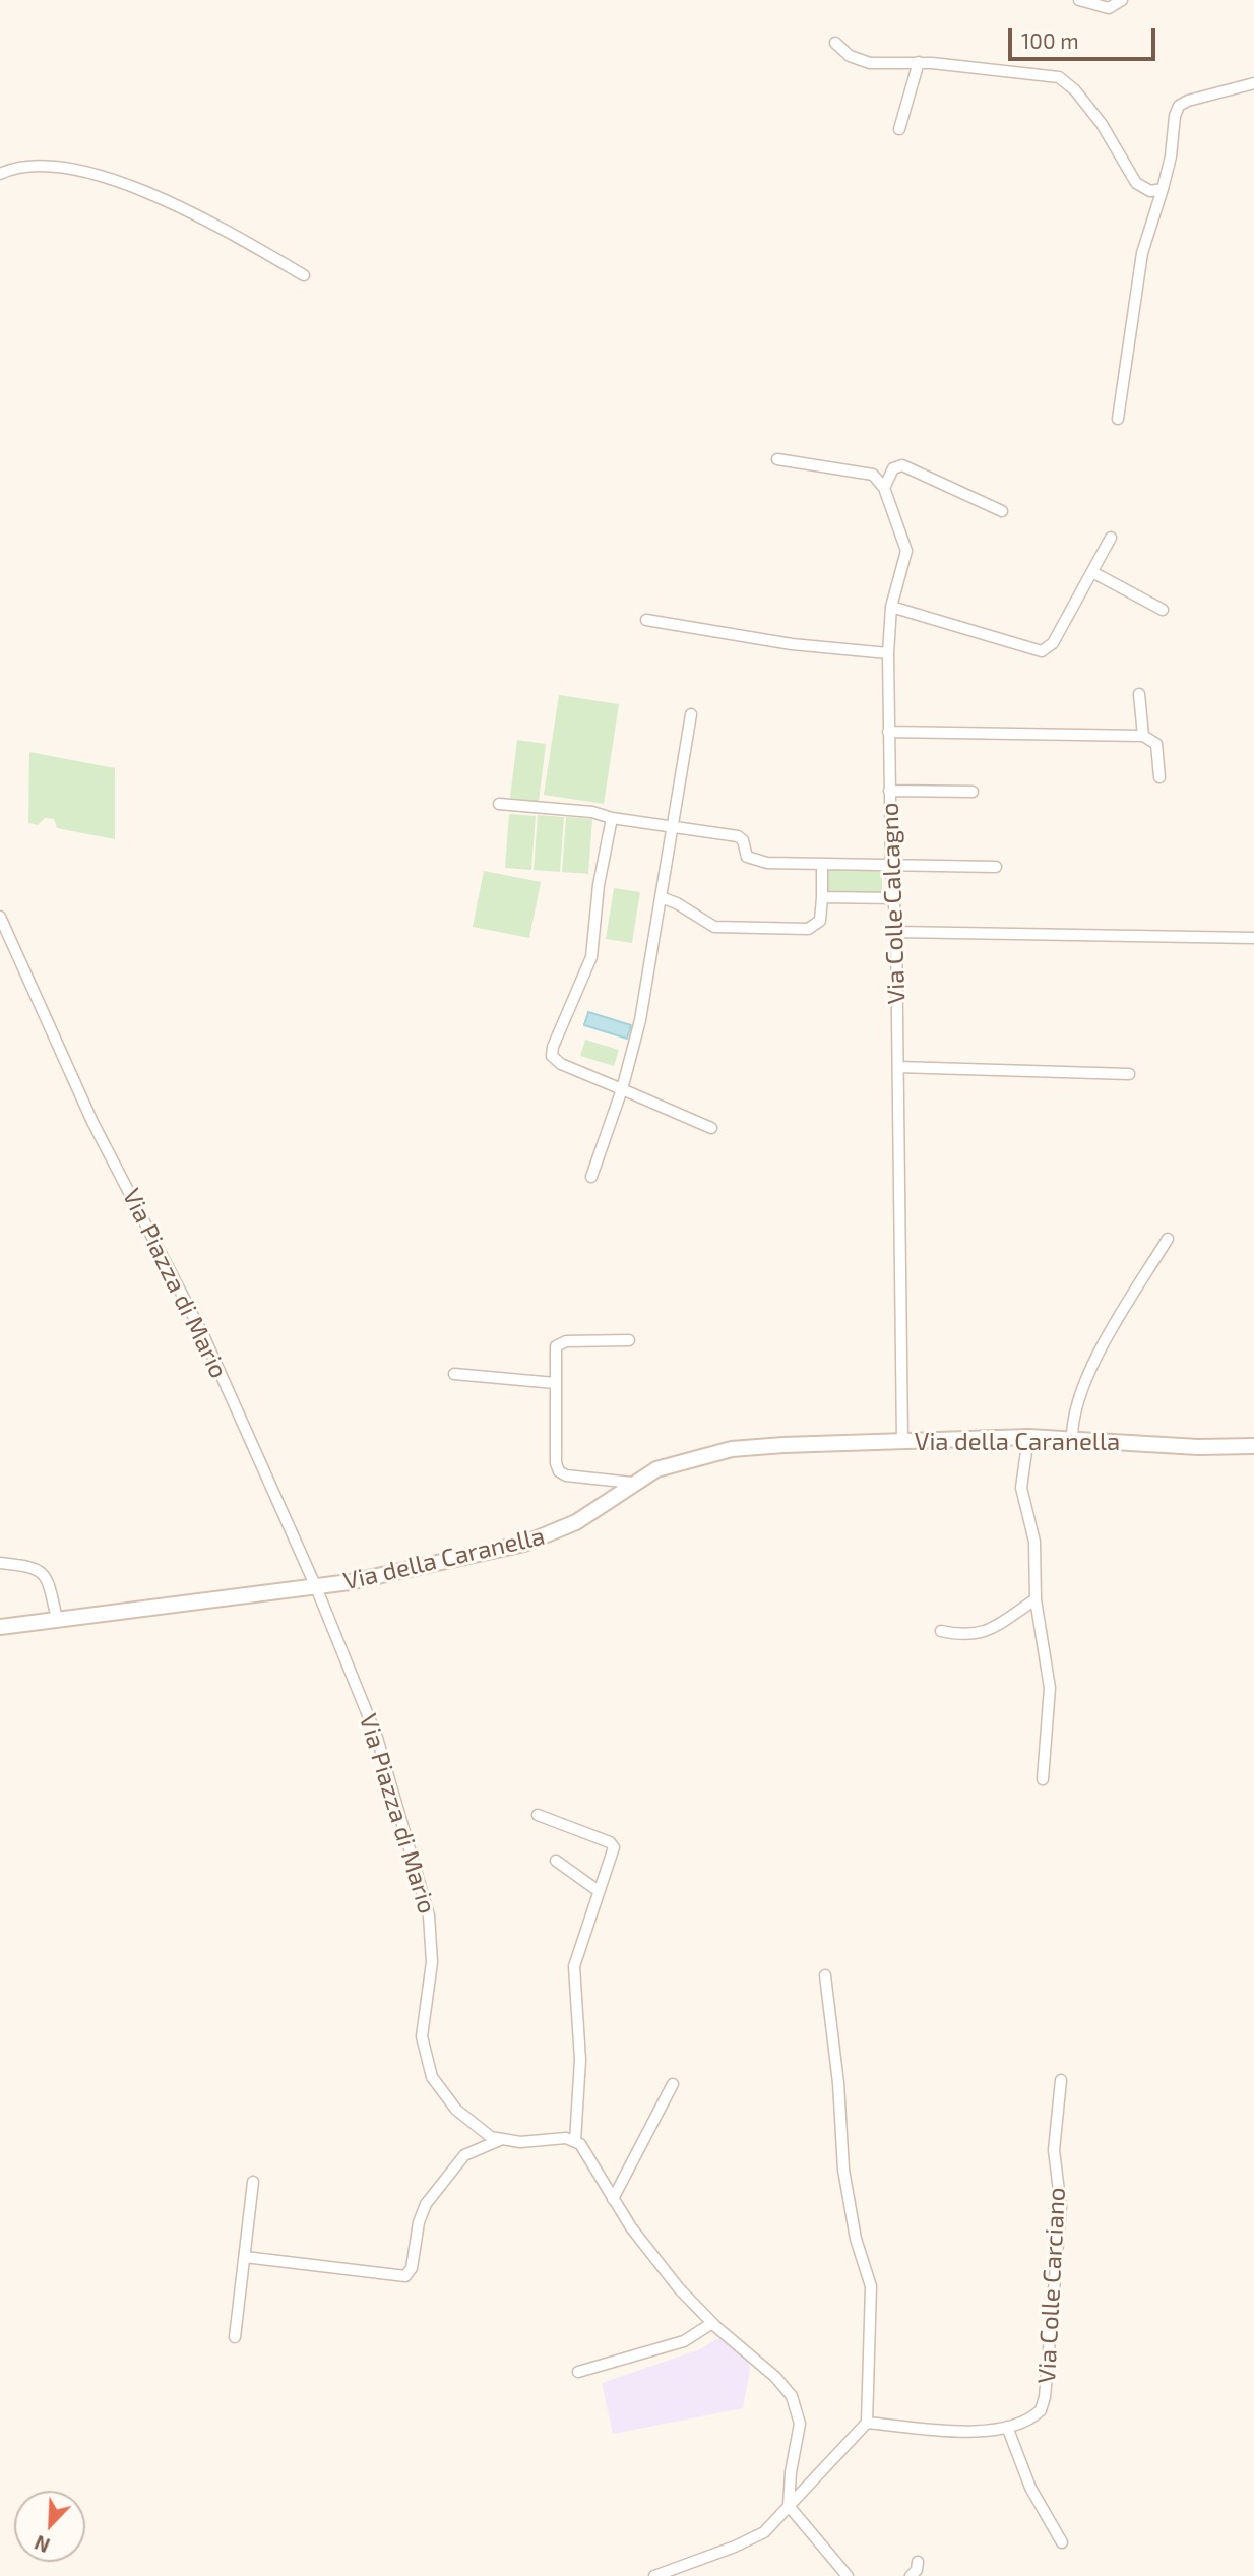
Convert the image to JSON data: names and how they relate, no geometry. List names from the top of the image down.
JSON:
{
  "streets": {
    "main road": ["Via della Caranella"],
    "street": ["Via Colle Calcagno", "Via Piazza di Mario", "Via Colle Carciano"]
  },
  "crossings": [
    ["Via Colle Calcagno", "Via della Caranella"],
    ["Via Piazza di Mario", "Via della Caranella"]
  ],
  "scale_bar": "100 m",
  "north": "bottom left"
}
